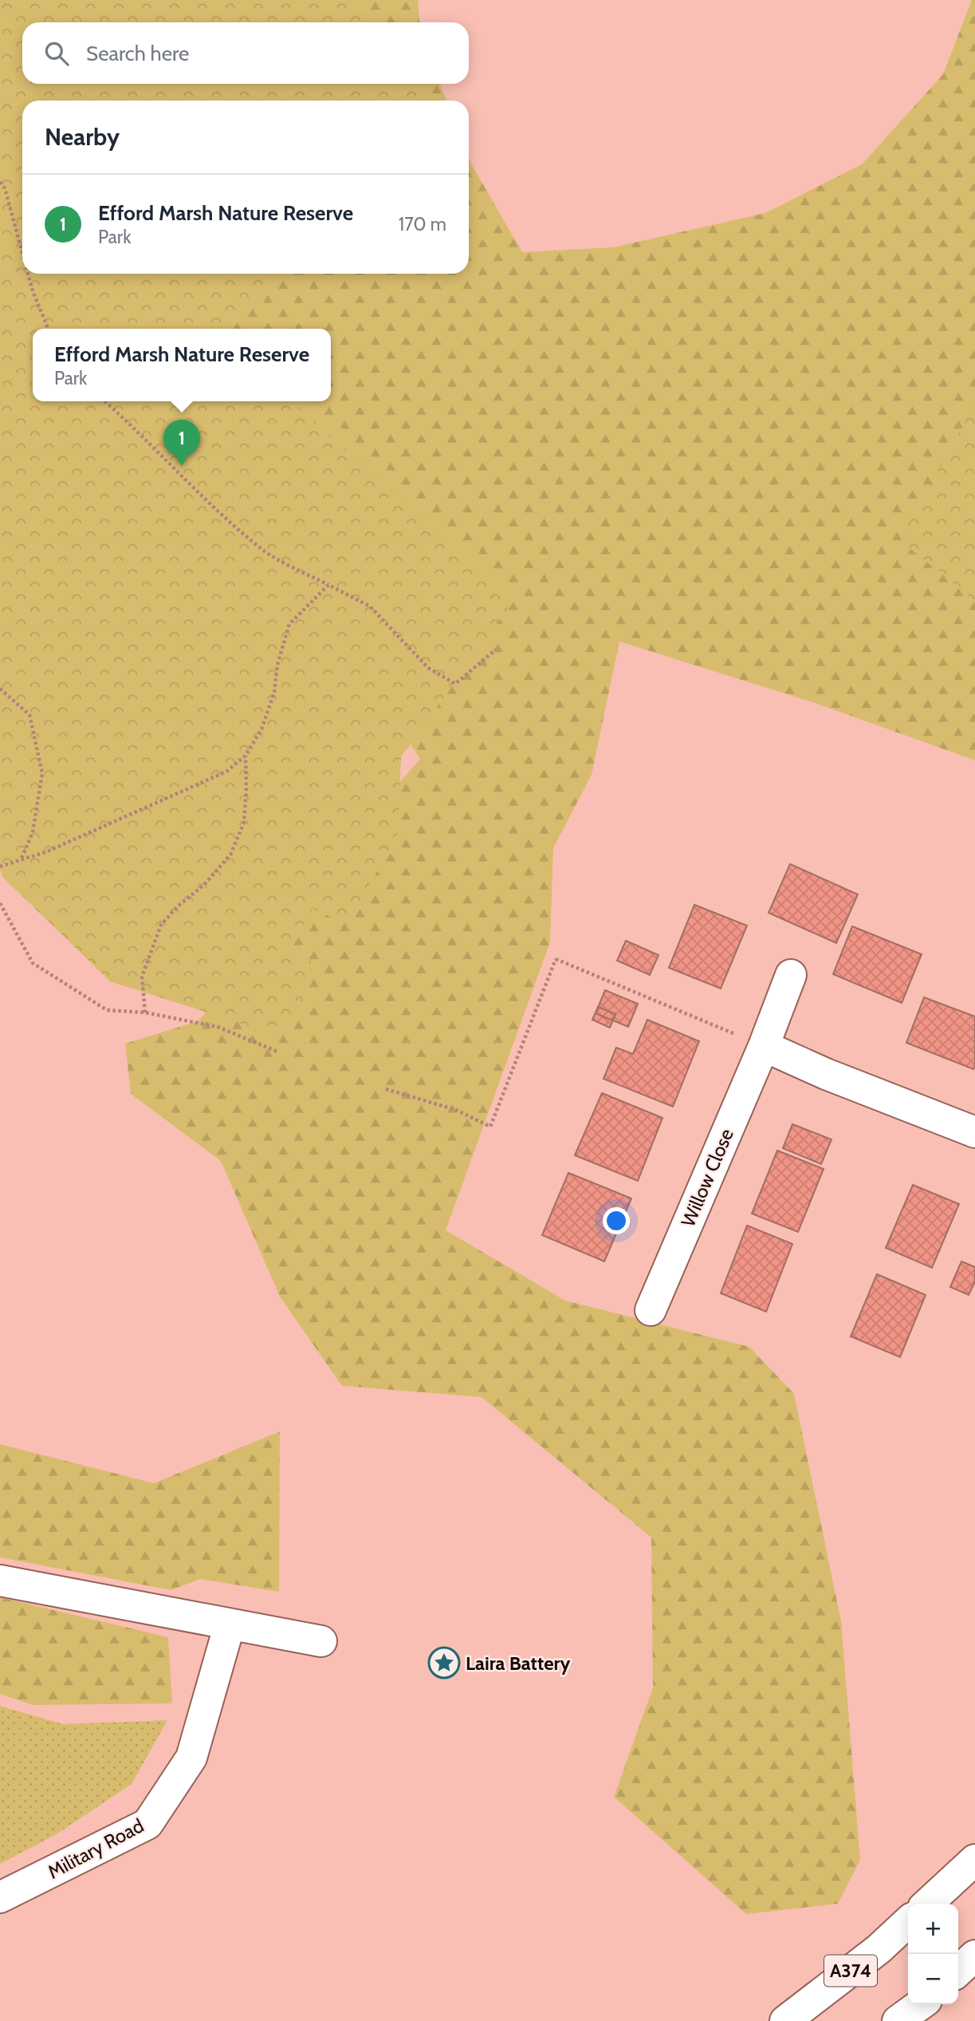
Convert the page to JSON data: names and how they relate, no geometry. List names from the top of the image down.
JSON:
{
  "streets": {
    "street": ["Willow Close", "Military Road", "A374"]
  },
  "places": {
    "place": ["Laira Battery"]
  },
  "page": {
    "search": "Search here",
    "heading": "Nearby",
    "list": [
      {
        "mark": "1",
        "name": "Efford Marsh Nature Reserve",
        "note": "Park",
        "value": "170 m"
      }
    ],
    "popup": ["Efford Marsh Nature Reserve", "Park"],
    "pins": "1",
    "map_buttons": ["+", "−"]
  }
}
